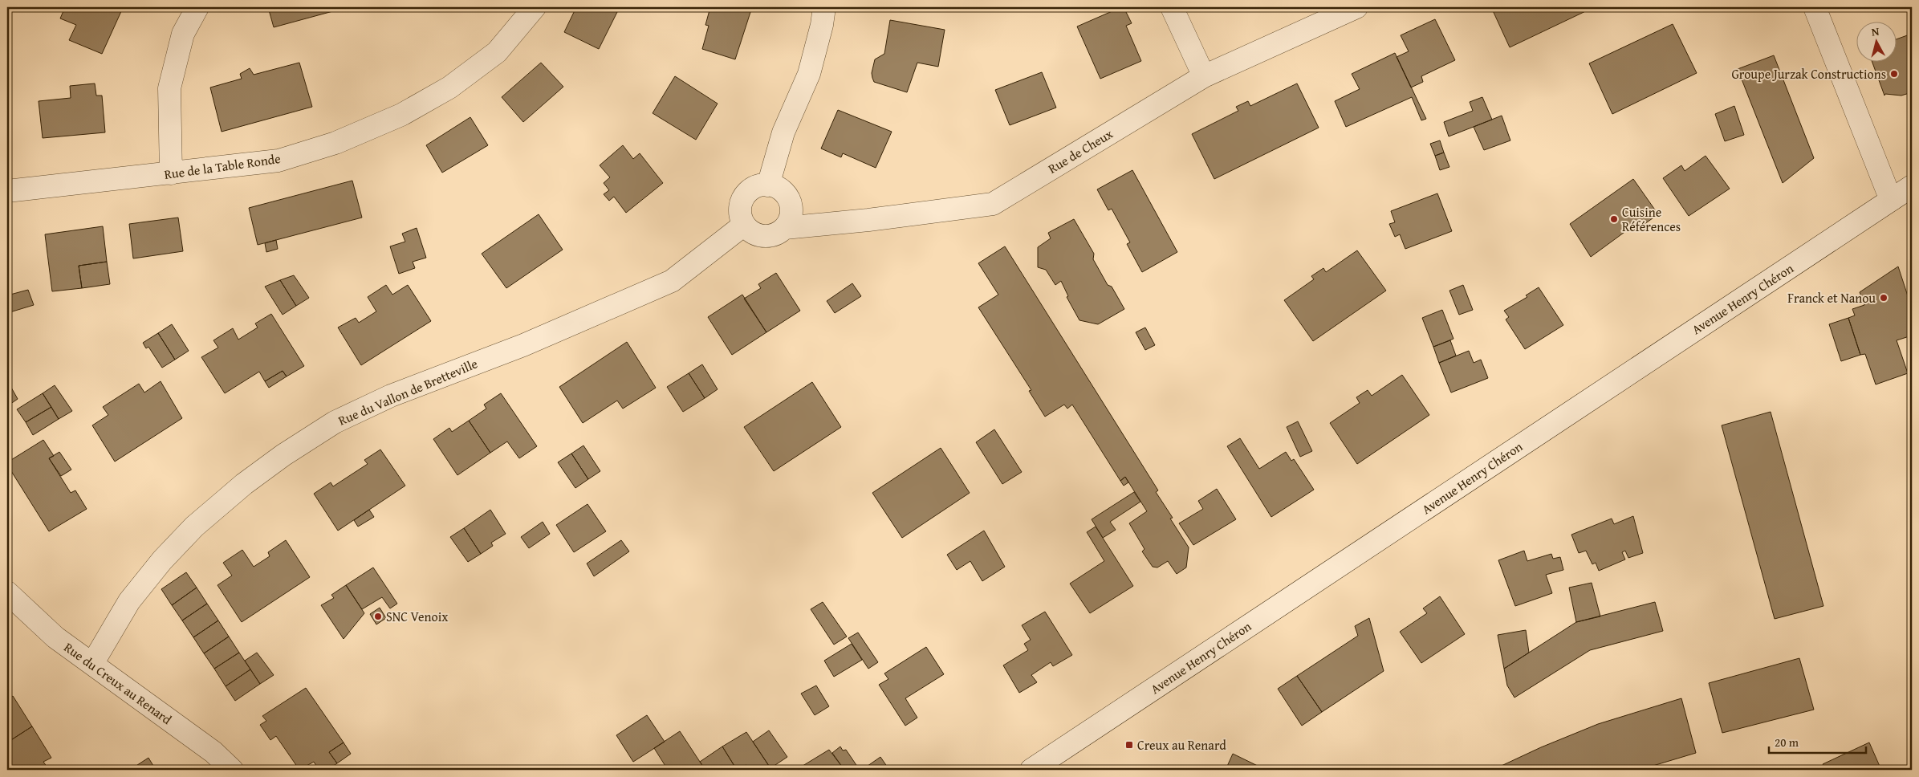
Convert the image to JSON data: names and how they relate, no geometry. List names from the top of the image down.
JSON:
{
  "streets": {
    "street": [
      "Rue de Cheux",
      "Rue de la Table Ronde",
      "Avenue Henry Chéron",
      "Rue du Vallon de Bretteville",
      "Rue du Creux au Renard"
    ]
  },
  "crossings": [
    ["Rue de Cheux", "Rue du Vallon de Bretteville"],
    ["Rue du Vallon de Bretteville", "Rue du Creux au Renard"]
  ],
  "places": {
    "other": [
      "Groupe Jurzak Constructions",
      "Cuisine Références",
      "Franck et Nanou",
      "SNC Venoix"
    ],
    "transit": ["Creux au Renard"]
  },
  "scale_bar": "20 m",
  "north": "top"
}
